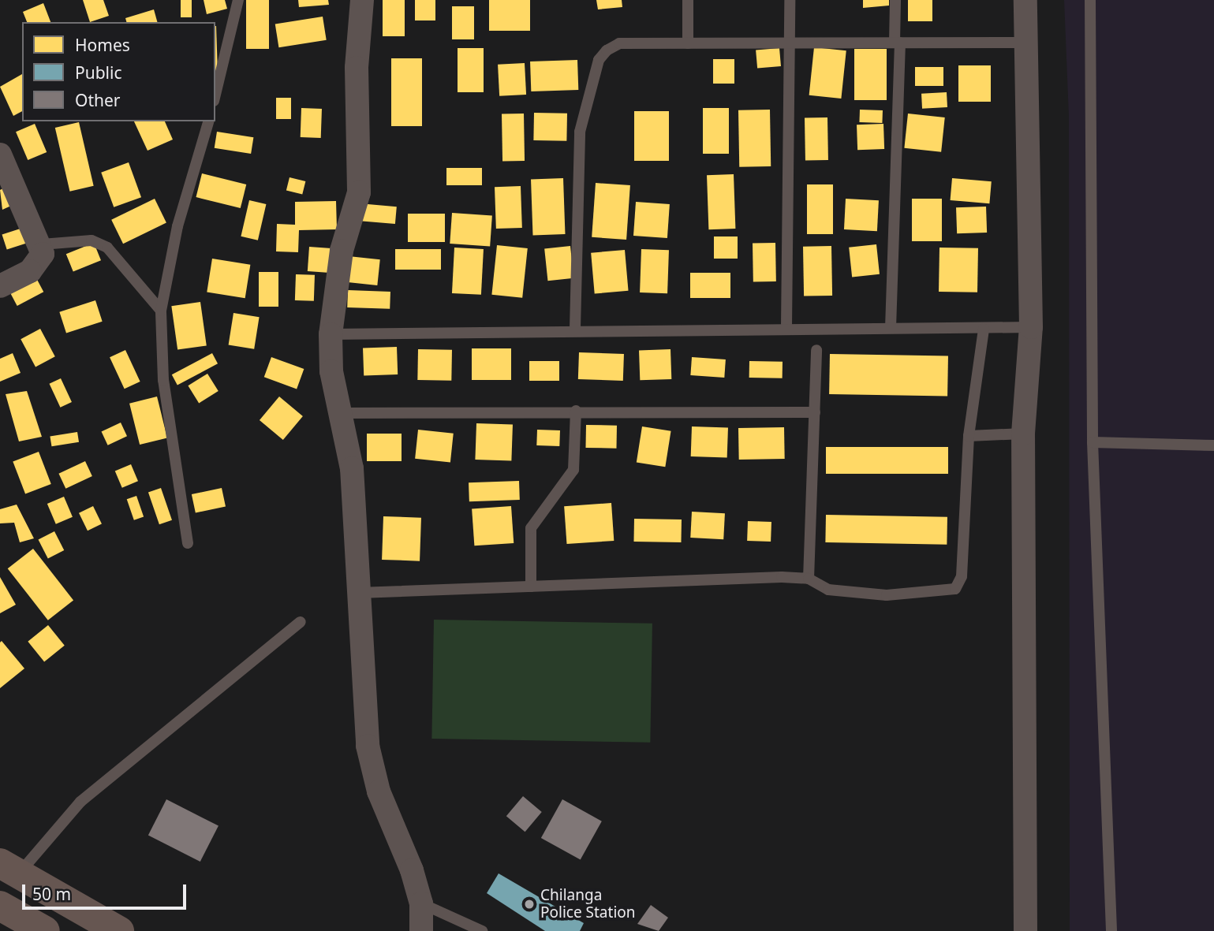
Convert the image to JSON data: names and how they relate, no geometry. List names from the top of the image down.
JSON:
{
  "places": ["Chilanga Police Station"],
  "legend": ["Homes", "Public", "Other"],
  "scale_bar": "50 m"
}
